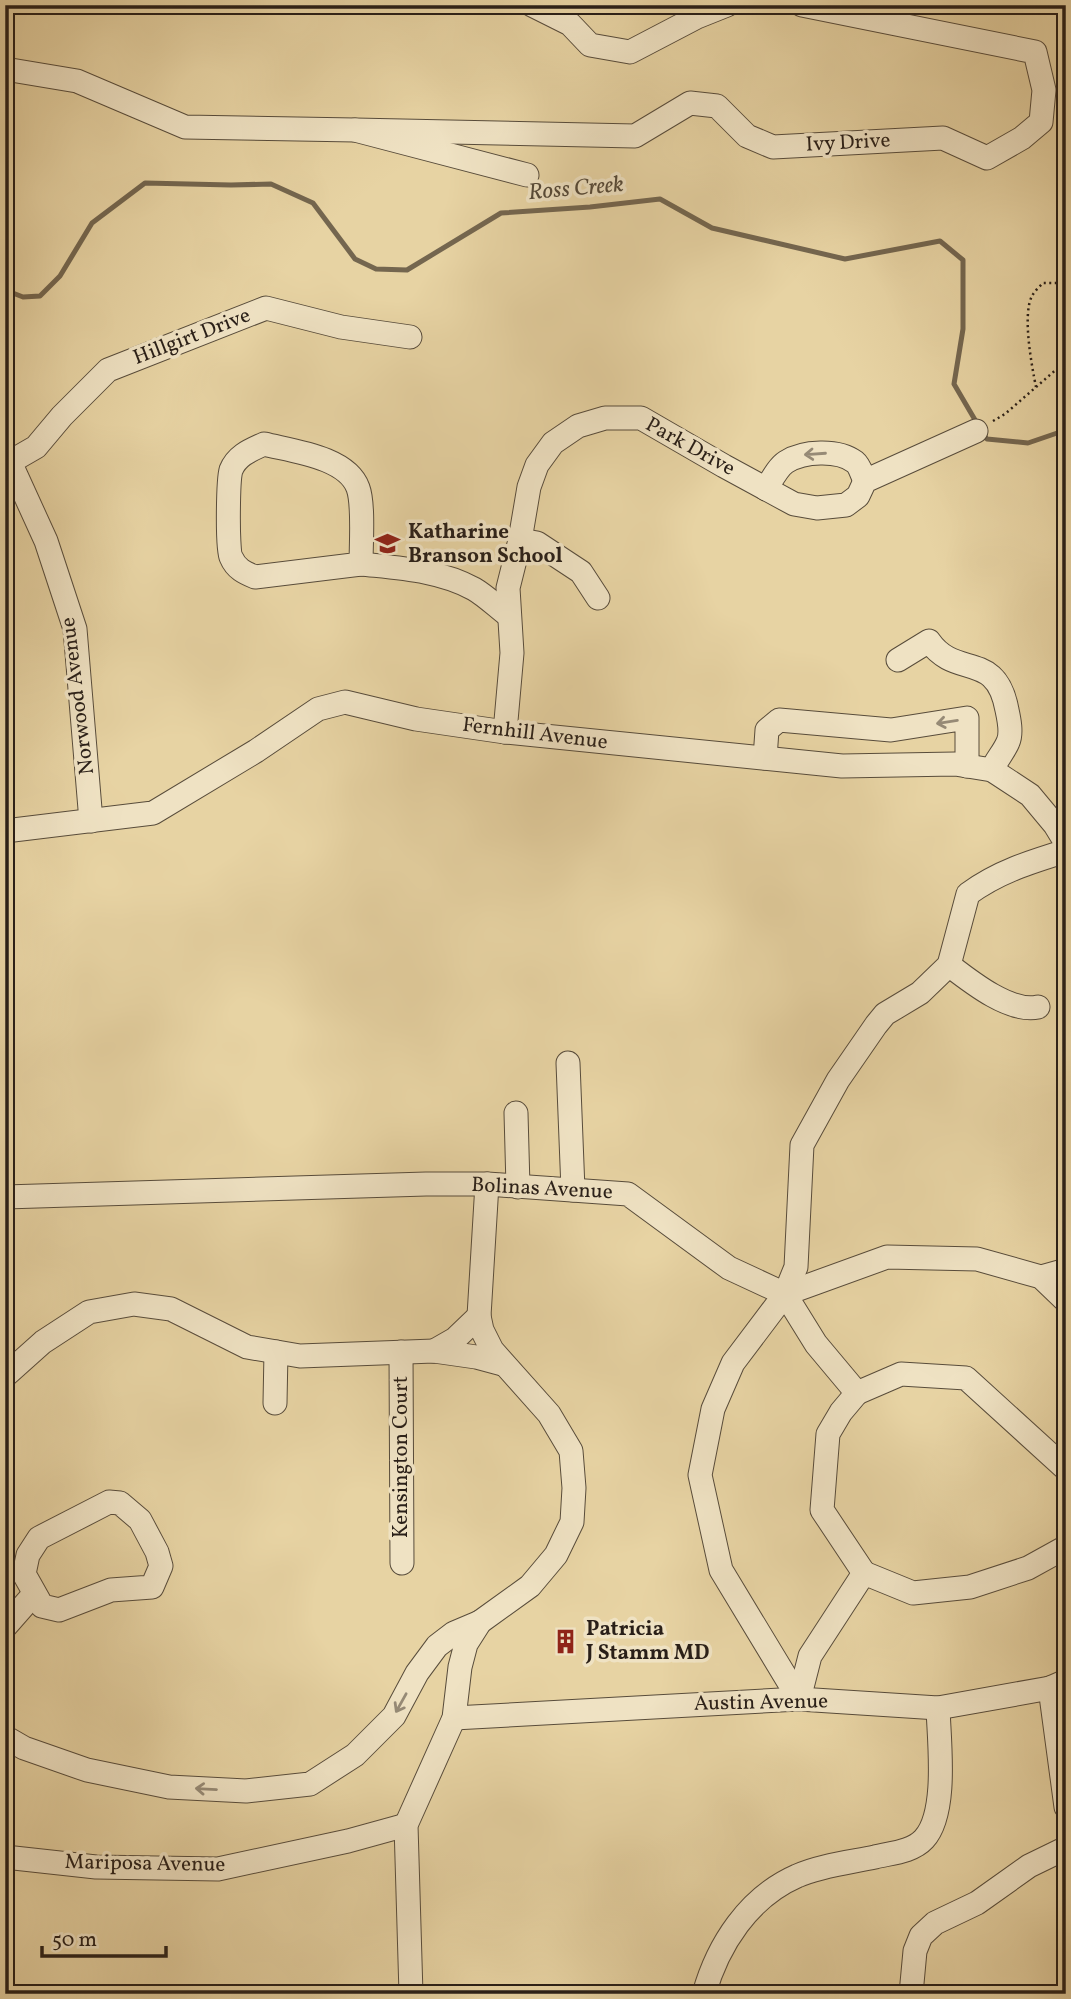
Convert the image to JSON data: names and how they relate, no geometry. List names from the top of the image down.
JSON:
{
  "streets": {
    "street": [
      "Ivy Drive",
      "Hillgirt Drive",
      "Park Drive",
      "Norwood Avenue",
      "Fernhill Avenue",
      "Bolinas Avenue",
      "Kensington Court",
      "Austin Avenue",
      "Mariposa Avenue"
    ]
  },
  "crossings": [
    ["Hillgirt Drive", "Norwood Avenue"],
    ["Park Drive", "Fernhill Avenue"],
    ["Norwood Avenue", "Fernhill Avenue"]
  ],
  "water": ["Ross Creek"],
  "places": {
    "school or university": ["Katharine Branson School"],
    "building": ["Patricia J Stamm MD"]
  },
  "scale_bar": "50 m"
}
